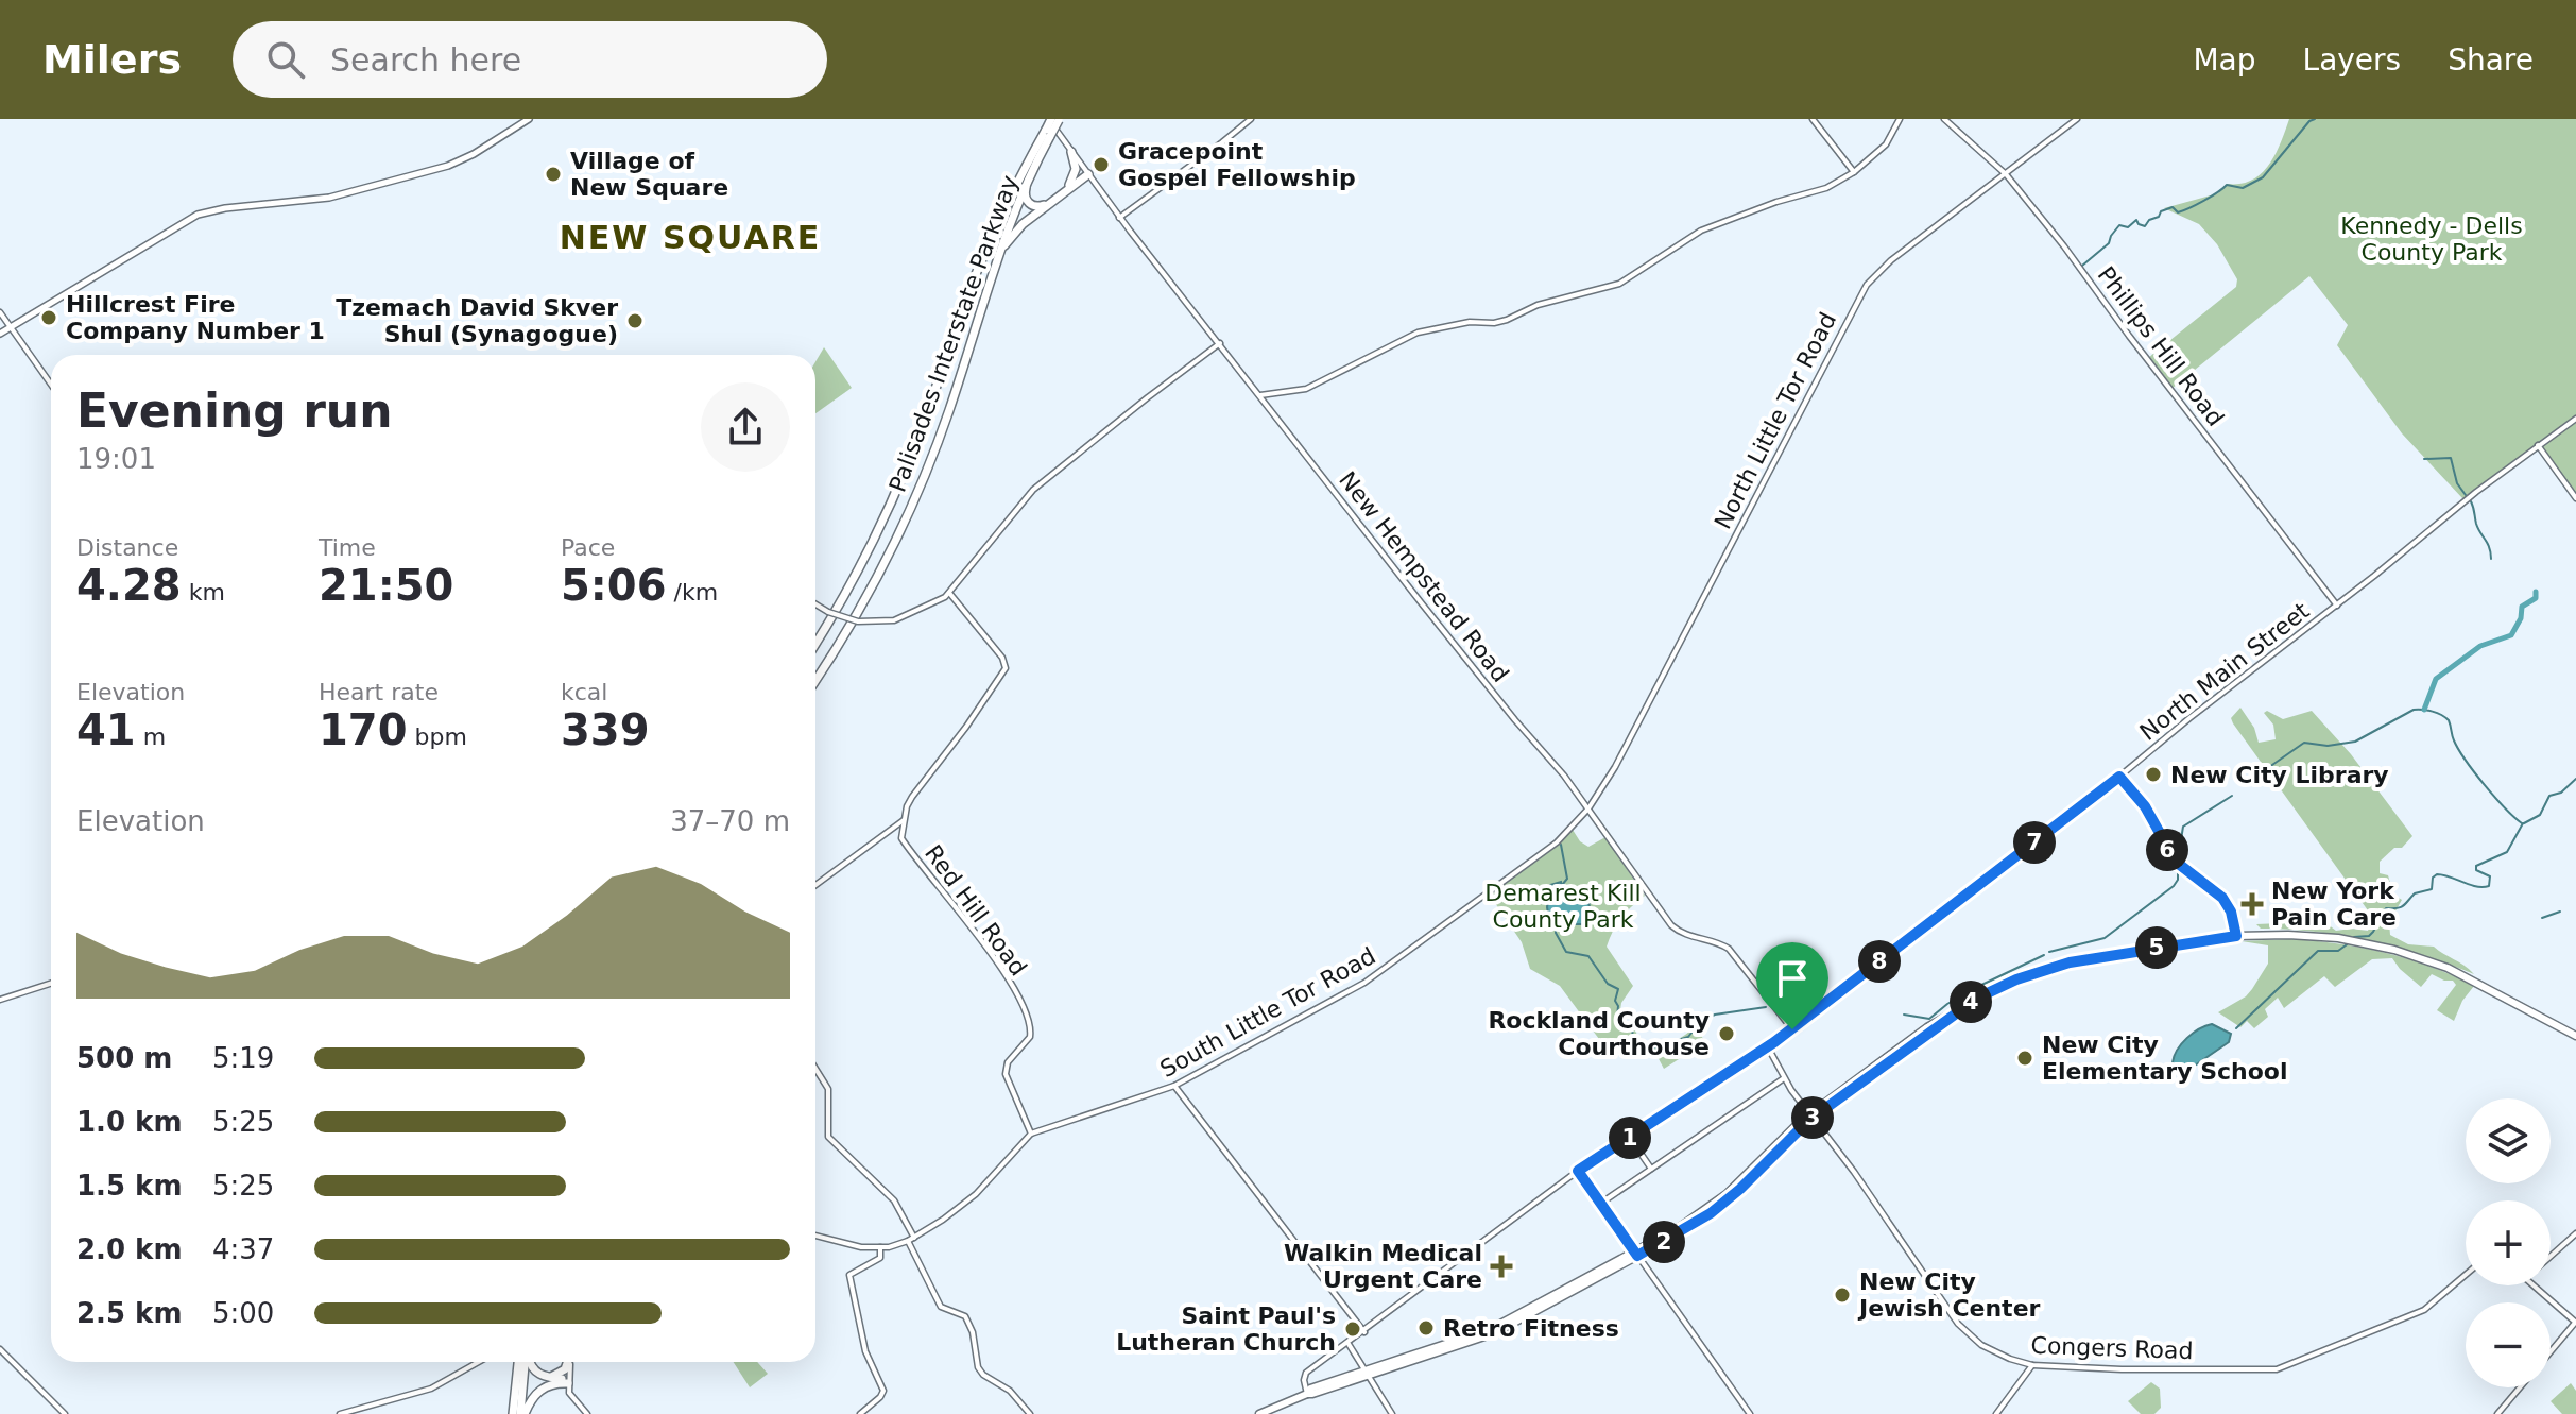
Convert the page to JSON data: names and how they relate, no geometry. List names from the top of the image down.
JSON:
{
  "streets": {
    "highway": ["Palisades Interstate Parkway"],
    "street": [
      "Phillips Hill Road",
      "North Little Tor Road",
      "New Hempstead Road",
      "North Main Street",
      "Red Hill Road",
      "South Little Tor Road",
      "Congers Road"
    ]
  },
  "crossings": [
    ["Palisades Interstate Parkway", "New Hempstead Road"],
    ["Phillips Hill Road", "North Little Tor Road"],
    ["Phillips Hill Road", "North Main Street"],
    ["North Little Tor Road", "New Hempstead Road"],
    ["North Little Tor Road", "South Little Tor Road"],
    ["New Hempstead Road", "North Main Street"],
    ["New Hempstead Road", "South Little Tor Road"],
    ["North Main Street", "Congers Road"],
    ["Red Hill Road", "South Little Tor Road"]
  ],
  "districts": ["NEW SQUARE"],
  "parks": ["Kennedy - Dells County Park", "Demarest Kill County Park"],
  "places": {
    "other": [
      "Gracepoint Gospel Fellowship",
      "Village of New Square",
      "Hillcrest Fire Company Number 1",
      "Tzemach David Skver Shul (Synagogue)",
      "New City Library",
      "Rockland County Courthouse",
      "New City Elementary School",
      "New City Jewish Center",
      "Retro Fitness",
      "Saint Paul's Lutheran Church"
    ],
    "health": ["New York Pain Care", "Walkin Medical Urgent Care"]
  },
  "page": {
    "header": "Milers",
    "search": "Search here",
    "nav": ["Map", "Layers", "Share"],
    "heading": ["Evening run", "19:01"],
    "stats": [
      ["Distance", "4.28 km"],
      ["Time", "21:50"],
      ["Pace", "5:06 /km"],
      ["Elevation", "41 m"],
      ["Heart rate", "170 bpm"],
      ["kcal", "339"]
    ],
    "chart": ["Elevation", "37–70 m"],
    "pins": [
      "7",
      "6",
      "5",
      "8",
      "4",
      "3",
      "1",
      "2"
    ],
    "list": [
      {
        "name": "500 m",
        "note": "5:19"
      },
      {
        "name": "1.0 km",
        "note": "5:25"
      },
      {
        "name": "1.5 km",
        "note": "5:25"
      },
      {
        "name": "2.0 km",
        "note": "4:37"
      },
      {
        "name": "2.5 km",
        "note": "5:00"
      }
    ],
    "map_buttons": ["+", "−"]
  }
}
